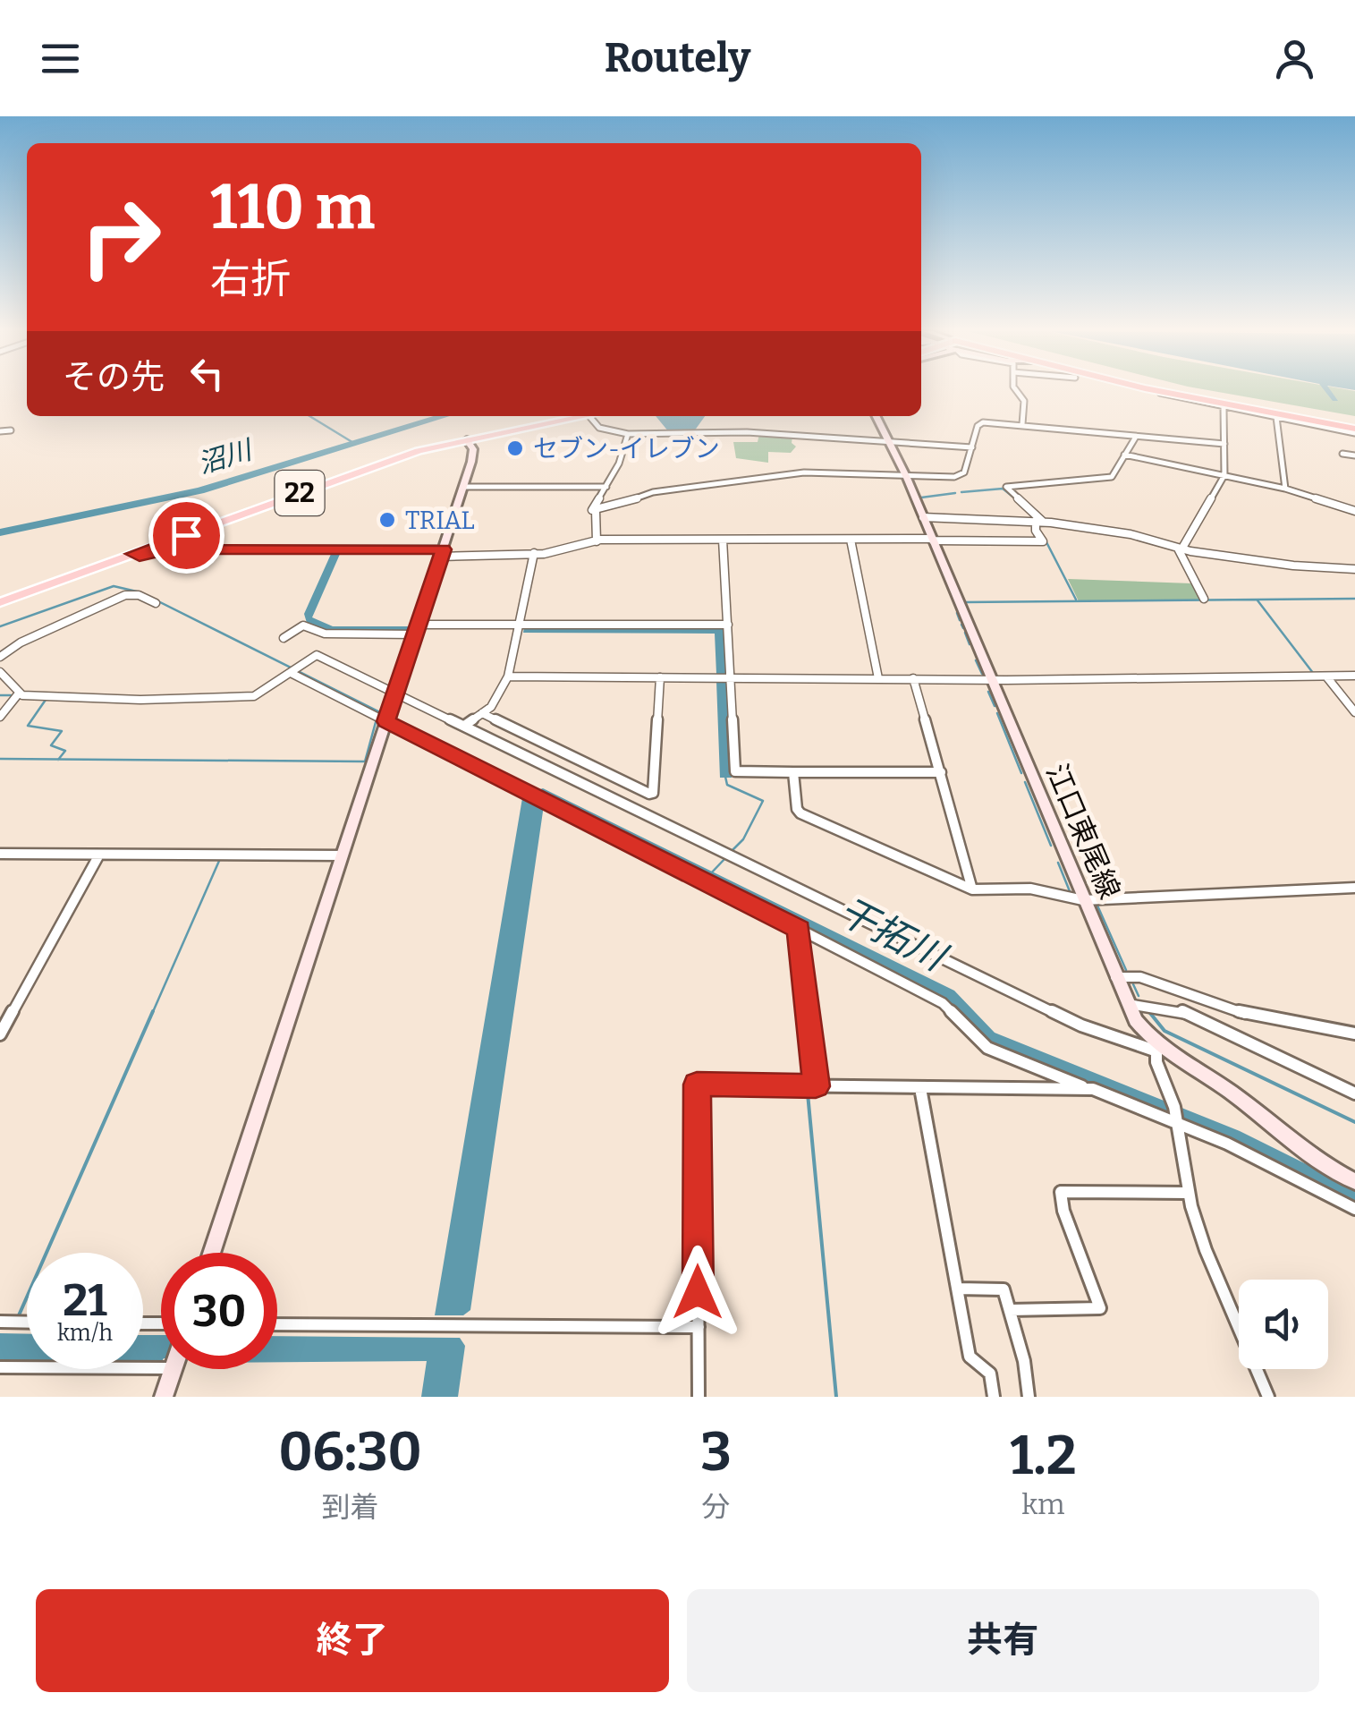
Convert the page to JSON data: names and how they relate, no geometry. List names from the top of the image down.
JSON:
{
  "streets": {
    "main road": ["22", "江口東尾線"]
  },
  "water": ["沼川", "干拓川"],
  "places": ["セブン-イレブン", "TRIAL"],
  "page": {
    "header": "Routely",
    "turn": ["110 m", "右折"],
    "then": "その先",
    "speed": "21 km/h",
    "limit": "30",
    "eta": [
      "06:30",
      "到着",
      "3",
      "分",
      "1.2",
      "km"
    ],
    "buttons": ["終了", "共有"]
  }
}
